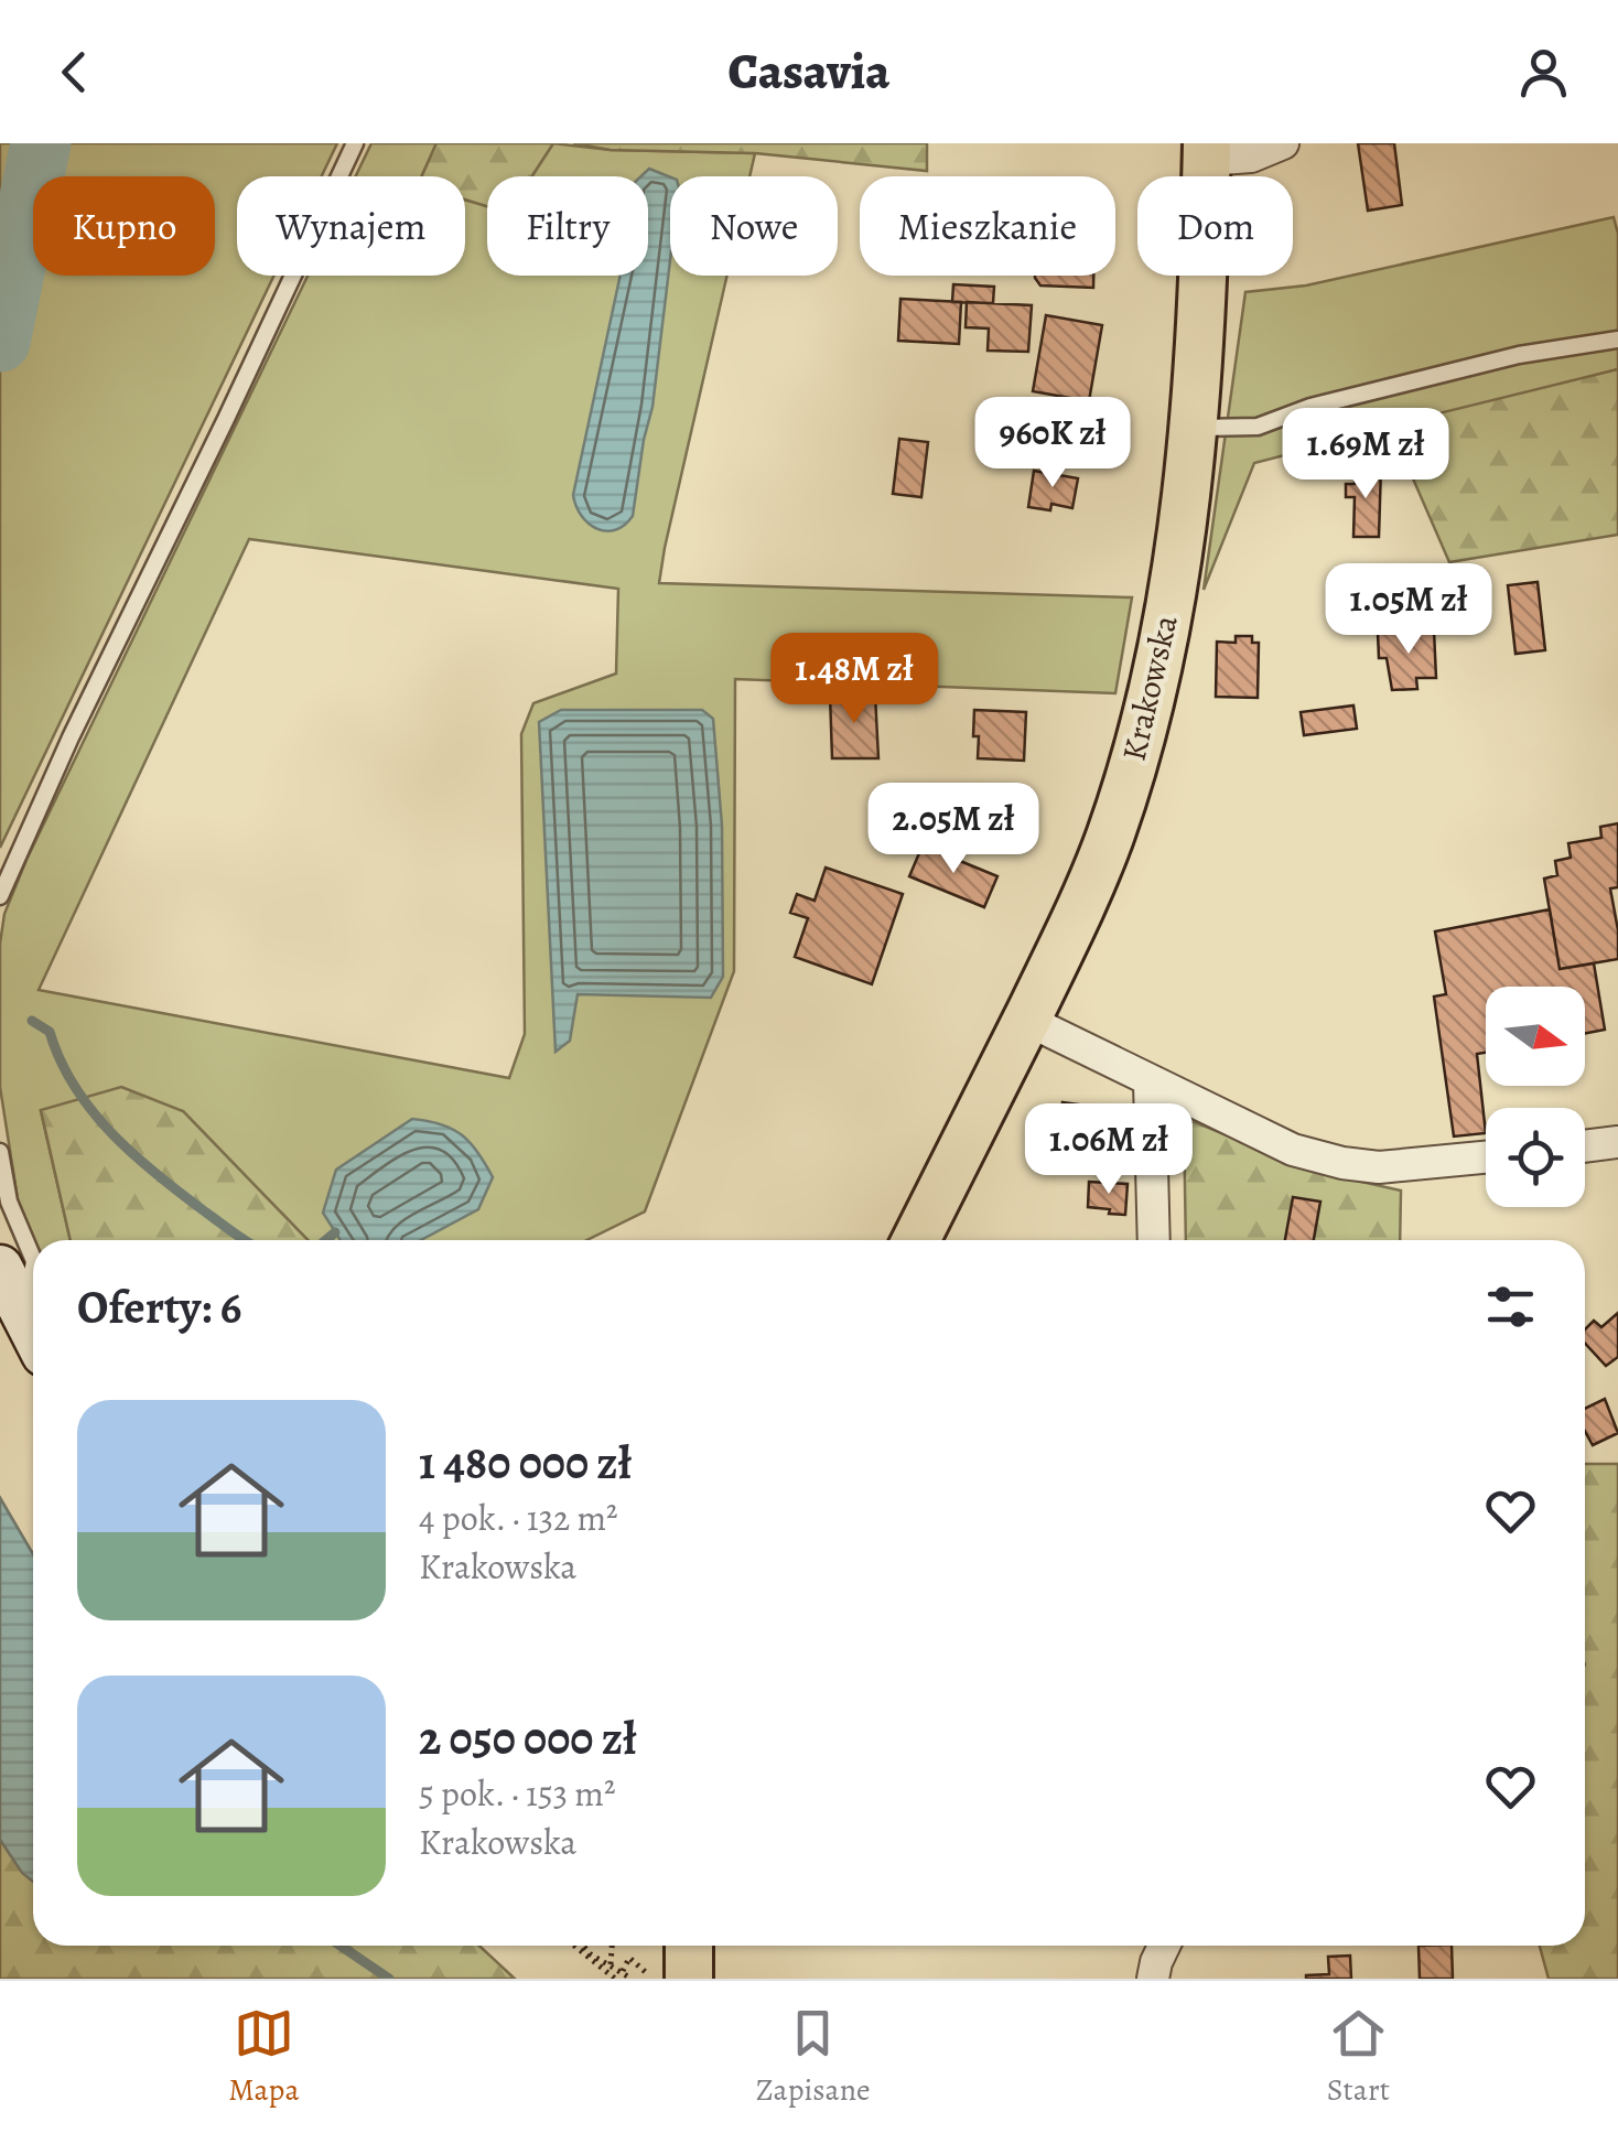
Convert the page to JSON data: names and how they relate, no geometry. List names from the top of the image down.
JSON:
{
  "streets": {
    "main road": ["Krakowska"]
  },
  "north": "right",
  "page": {
    "header": "Casavia",
    "chip": [
      "Kupno",
      "Wynajem",
      "Filtry",
      "Nowe",
      "Mieszkanie",
      "Dom"
    ],
    "price": [
      "960K zł",
      "1.69M zł",
      "1.05M zł",
      "1.48M zł",
      "2.05M zł",
      "1.06M zł"
    ],
    "heading": "Oferty: 6",
    "list": [
      {
        "name": "1 480 000 zł",
        "note": "4 pok. · 132 m² · Krakowska"
      },
      {
        "name": "2 050 000 zł",
        "note": "5 pok. · 153 m² · Krakowska"
      }
    ],
    "tabs": ["Mapa", "Zapisane", "Start"]
  }
}
